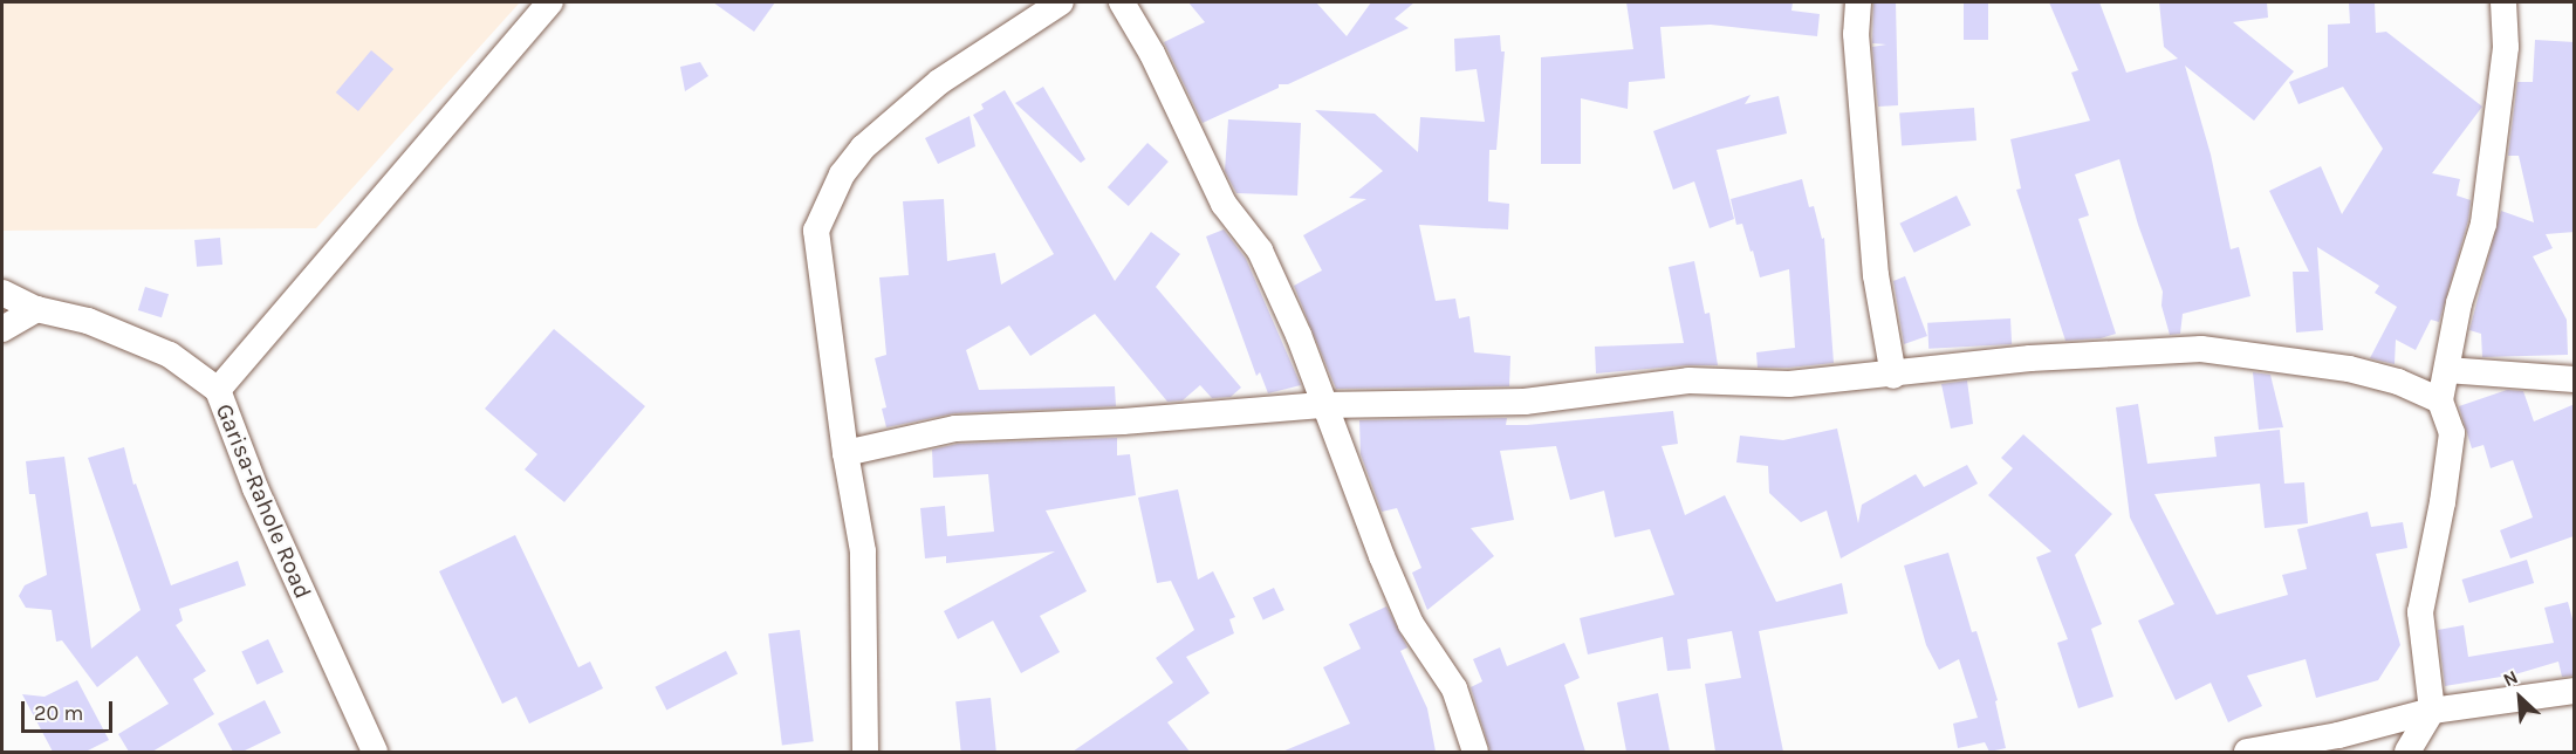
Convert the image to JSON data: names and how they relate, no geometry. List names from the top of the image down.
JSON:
{
  "streets": {
    "street": ["Garisa-Rahole Road"]
  },
  "scale_bar": "20 m",
  "north": "top left"
}
